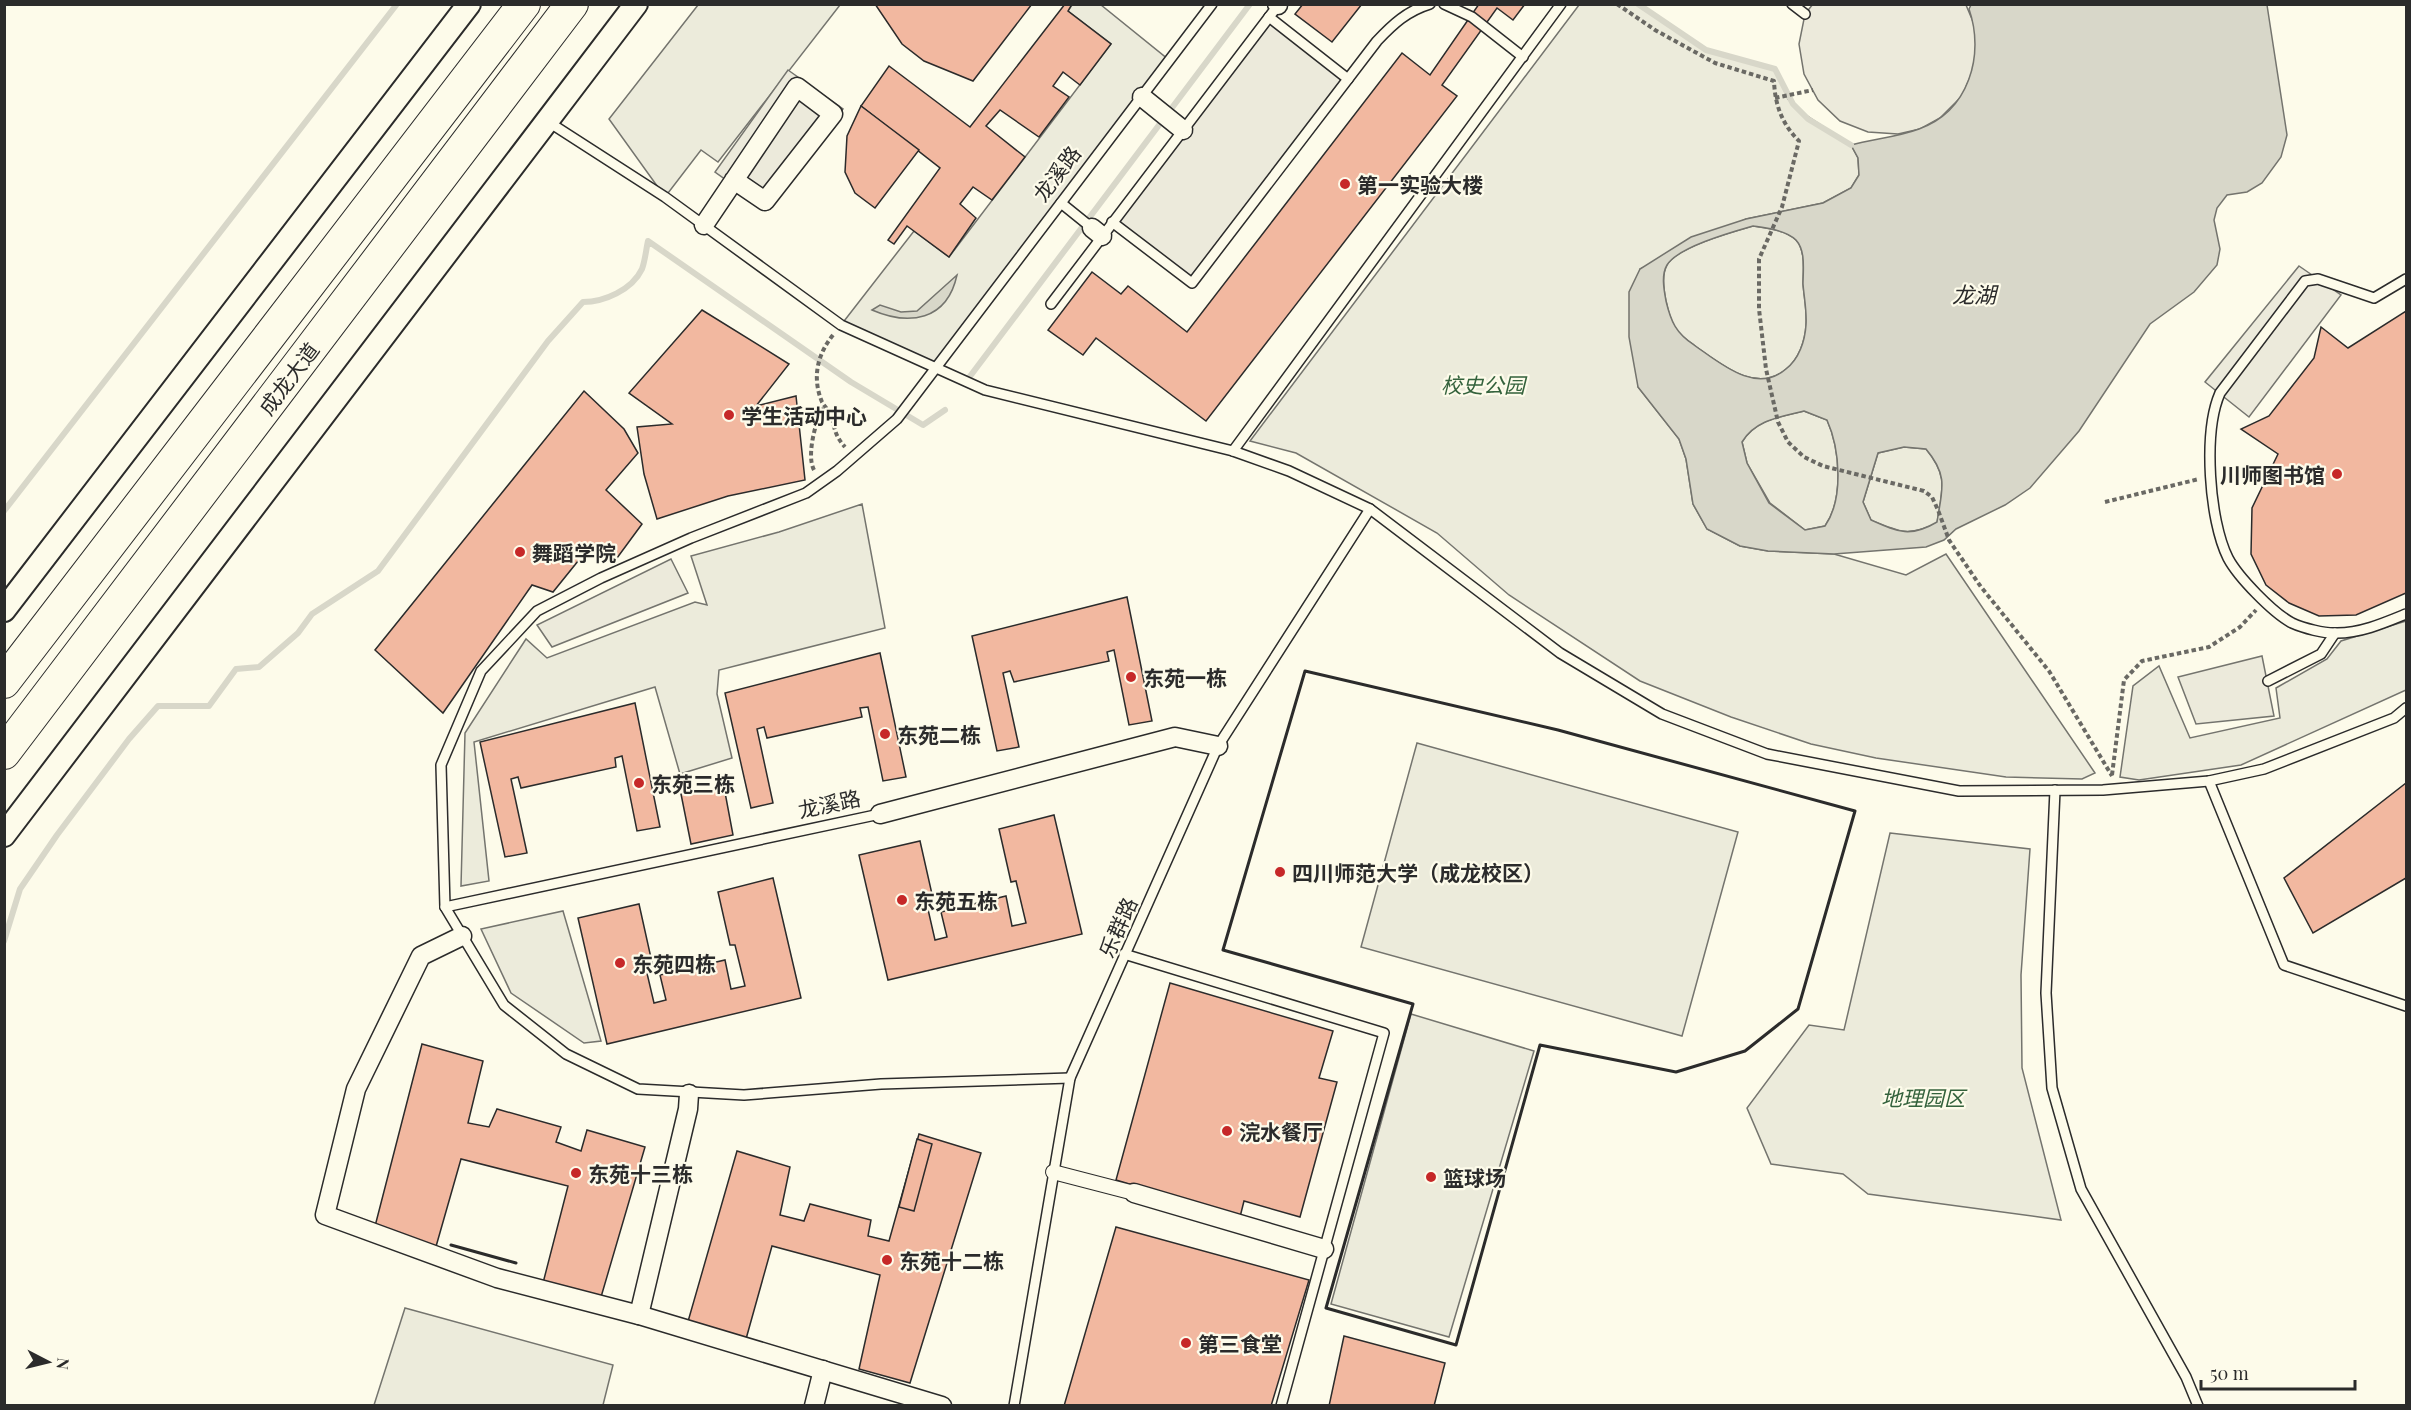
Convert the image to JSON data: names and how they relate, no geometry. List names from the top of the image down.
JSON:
{
  "streets": {
    "highway": ["成龙大道"],
    "street": ["龙溪路"],
    "lane": ["乐群路"]
  },
  "crossings": [
    ["龙溪路", "乐群路"]
  ],
  "water": ["龙湖"],
  "parks": ["校史公园", "地理园区"],
  "places": [
    "第一实验大楼",
    "学生活动中心",
    "川师图书馆",
    "舞蹈学院",
    "东苑一栋",
    "东苑二栋",
    "东苑三栋",
    "四川师范大学（成龙校区）",
    "东苑五栋",
    "东苑四栋",
    "浣水餐厅",
    "东苑十三栋",
    "篮球场",
    "东苑十二栋",
    "第三食堂"
  ],
  "scale_bar": "50 m",
  "north": "right"
}
